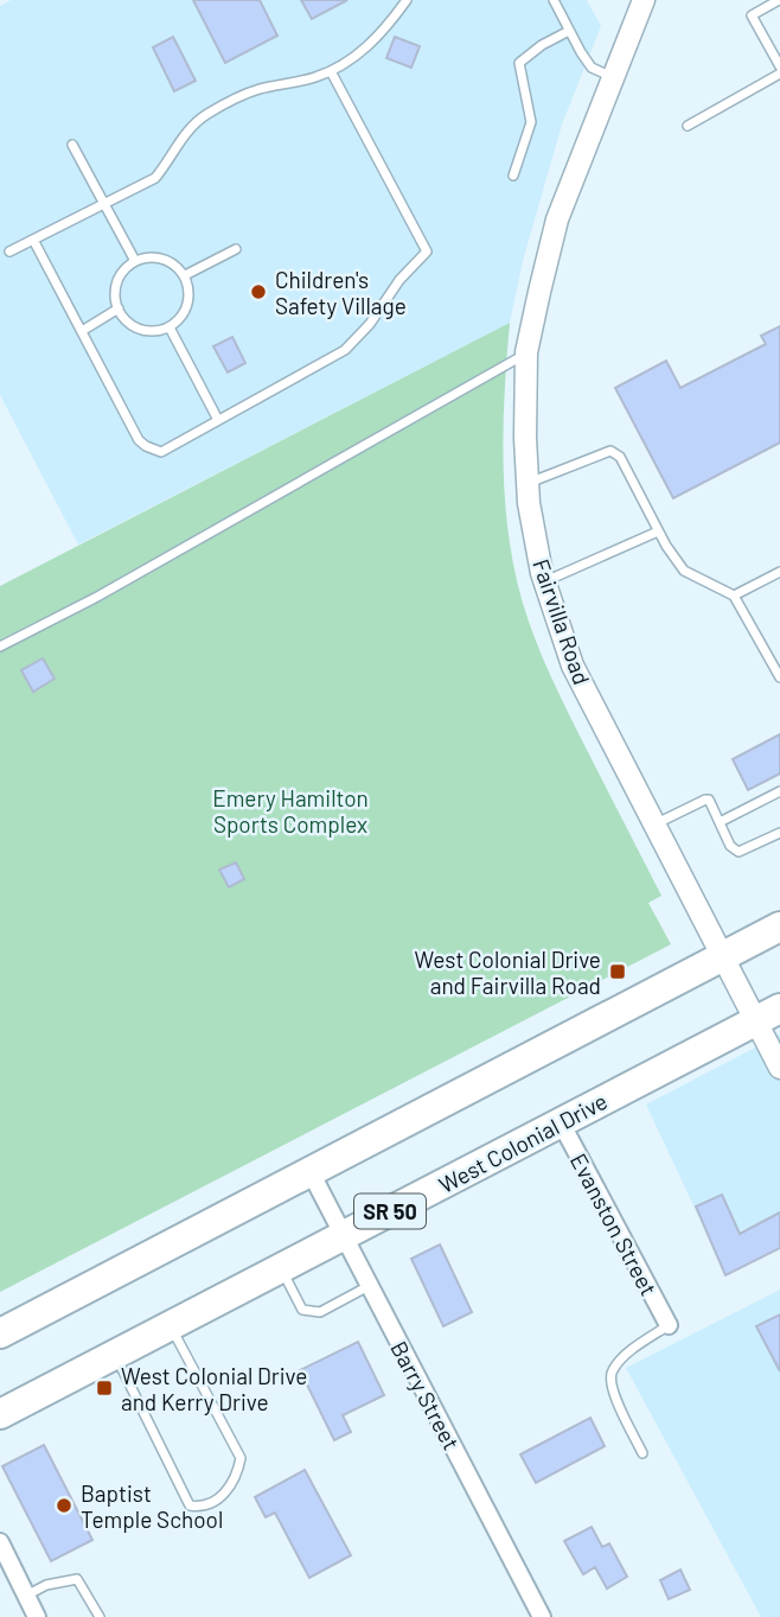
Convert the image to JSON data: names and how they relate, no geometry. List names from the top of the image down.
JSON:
{
  "streets": {
    "highway": ["West Colonial Drive", "SR 50"],
    "street": ["Fairvilla Road", "Evanston Street", "Barry Street"]
  },
  "crossings": [
    ["Fairvilla Road", "West Colonial Drive"],
    ["West Colonial Drive", "Evanston Street"],
    ["West Colonial Drive", "Barry Street"]
  ],
  "parks": ["Emery Hamilton Sports Complex"],
  "places": {
    "other": ["Children's Safety Village", "Baptist Temple School"],
    "transit": ["West Colonial Drive and Fairvilla Road", "West Colonial Drive and Kerry Drive"]
  }
}
